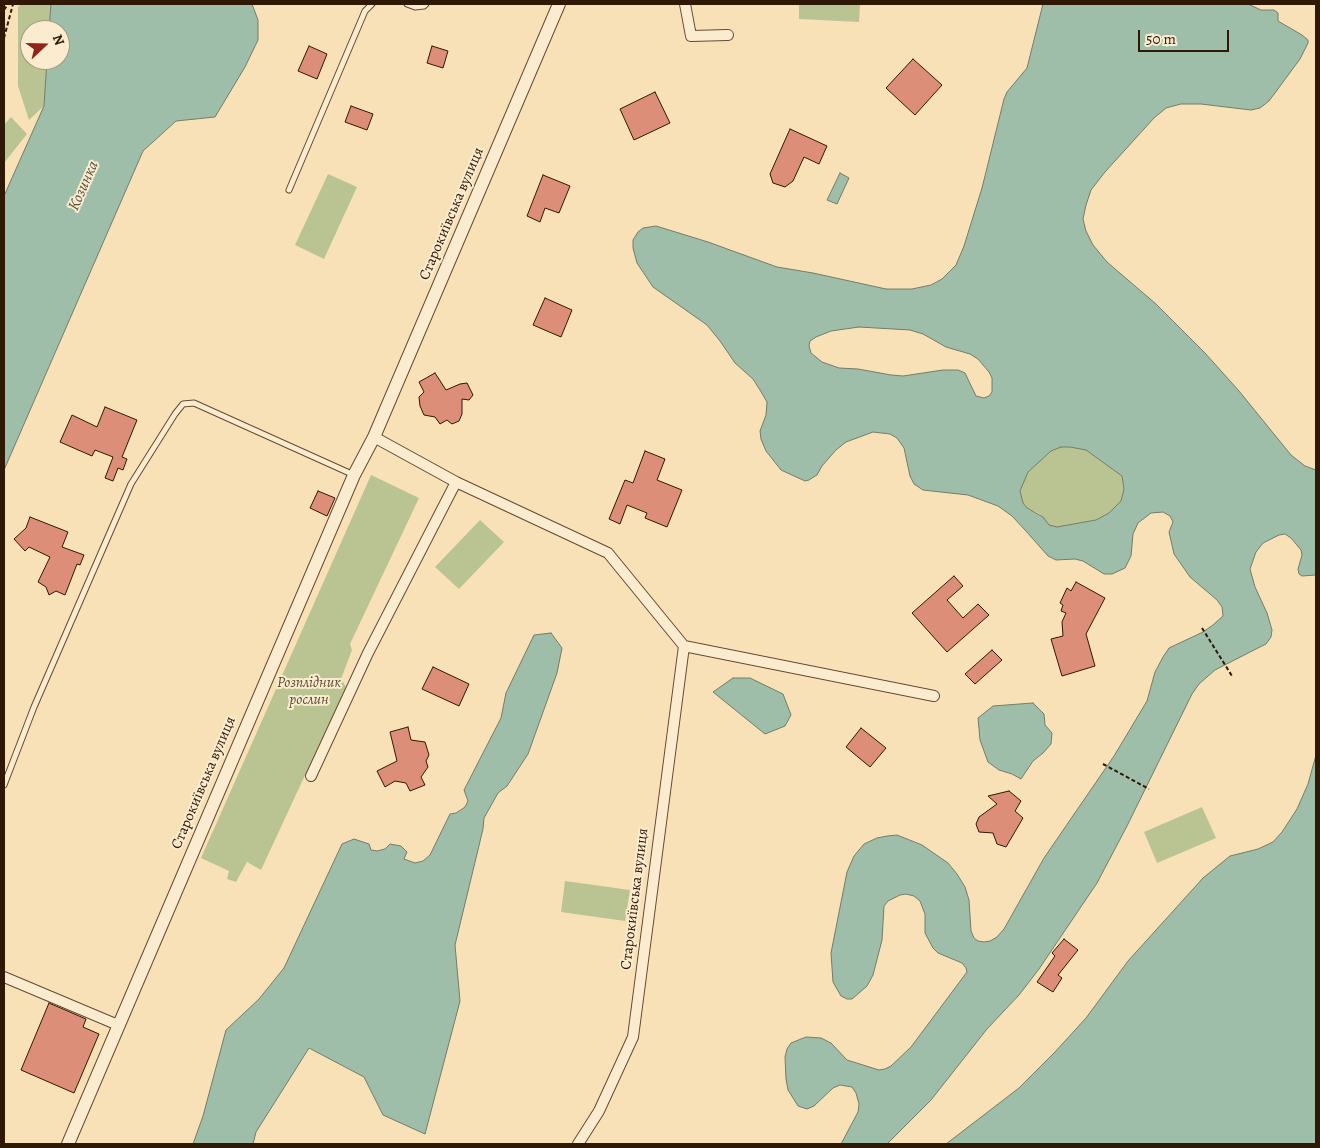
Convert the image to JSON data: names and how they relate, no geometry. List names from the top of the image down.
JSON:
{
  "streets": {
    "street": ["Старокиївська вулиця"]
  },
  "water": ["Козинка"],
  "parks": ["Розплідник рослин"],
  "scale_bar": "50 m",
  "north": "right"
}
